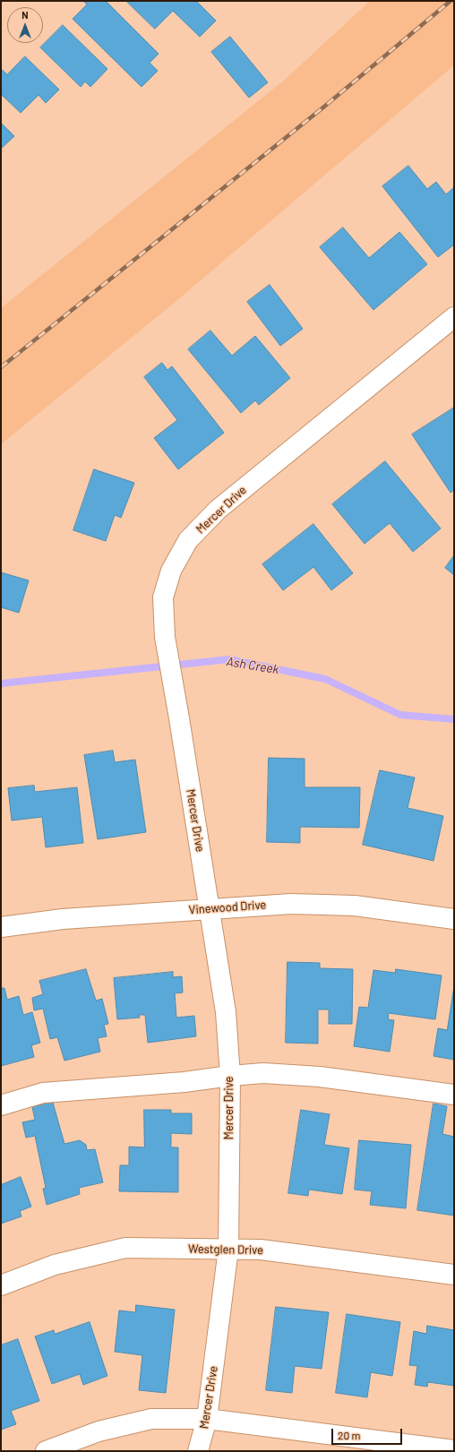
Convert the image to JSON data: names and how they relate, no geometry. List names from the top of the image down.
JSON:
{
  "streets": {
    "street": ["Mercer Drive", "Vinewood Drive", "Westglen Drive"]
  },
  "crossings": [
    ["Mercer Drive", "Vinewood Drive"],
    ["Mercer Drive", "Westglen Drive"]
  ],
  "water": ["Ash Creek"],
  "scale_bar": "20 m",
  "north": "top"
}
